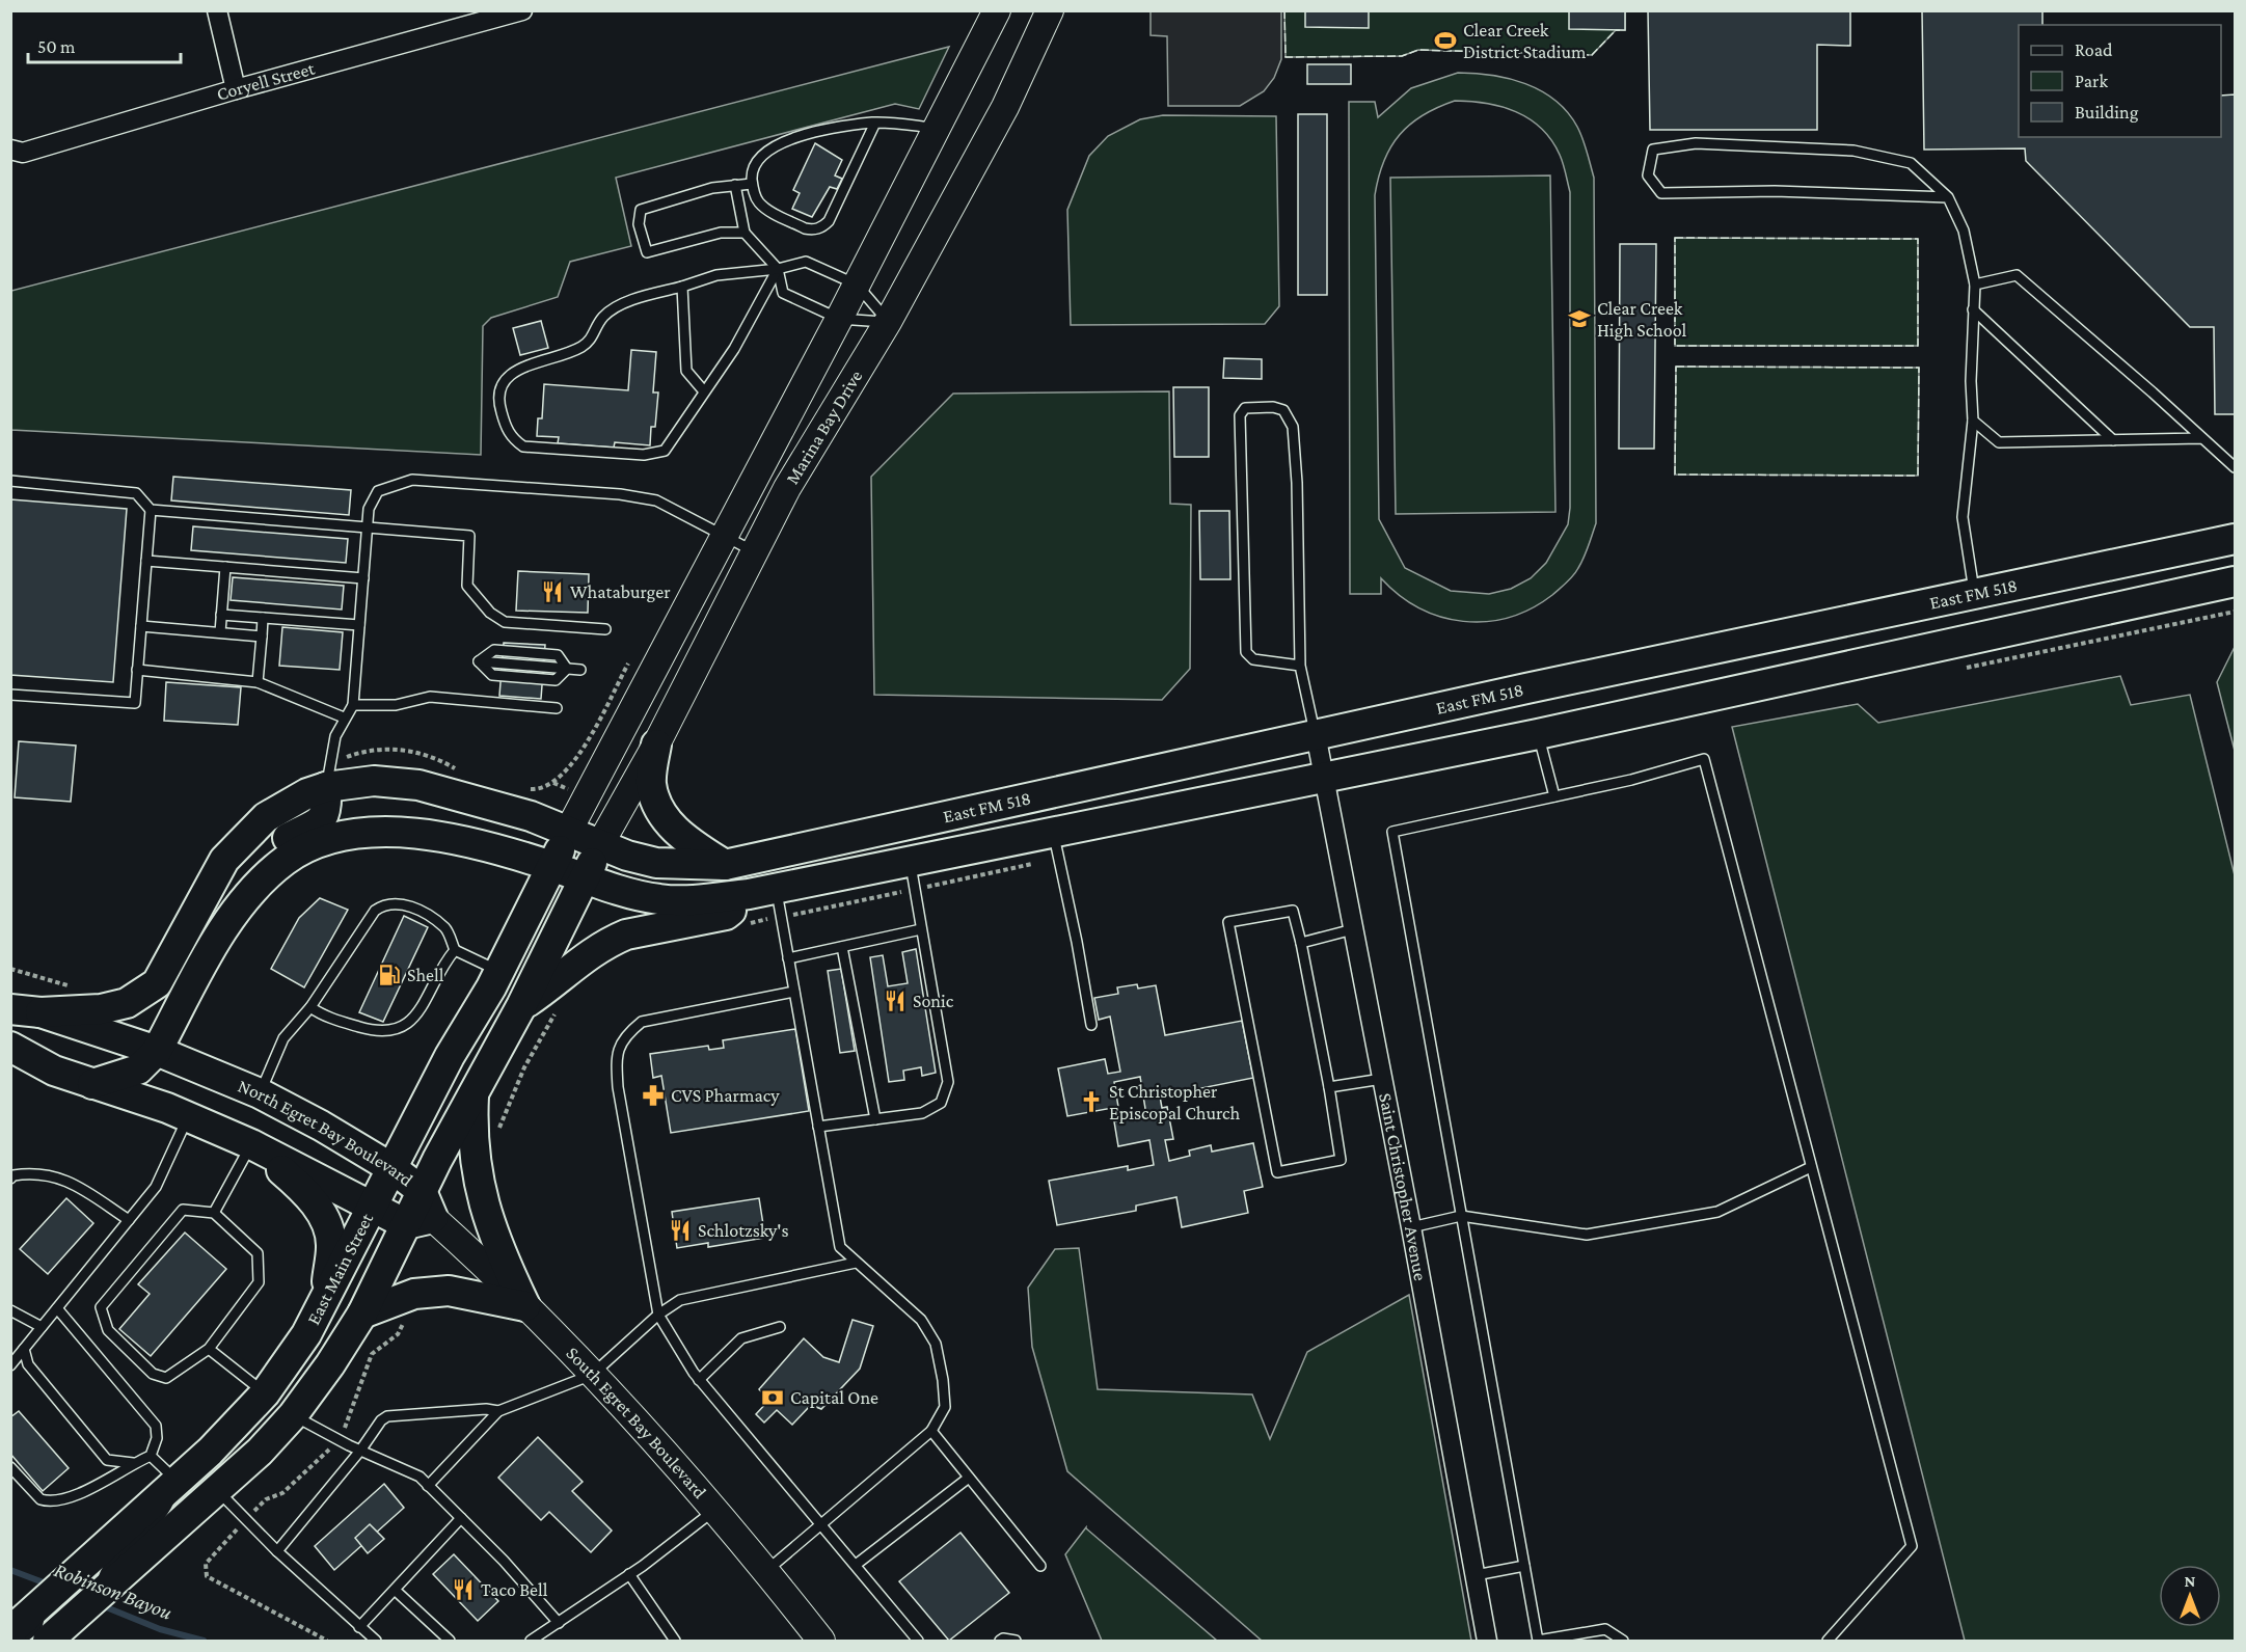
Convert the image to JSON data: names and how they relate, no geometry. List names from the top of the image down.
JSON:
{
  "streets": {
    "main road": [
      "Marina Bay Drive",
      "East FM 518",
      "North Egret Bay Boulevard",
      "East Main Street",
      "South Egret Bay Boulevard"
    ],
    "street": ["Coryell Street", "Saint Christopher Avenue"]
  },
  "crossings": [
    ["Marina Bay Drive", "East FM 518"],
    ["Marina Bay Drive", "East Main Street"],
    ["East FM 518", "North Egret Bay Boulevard"],
    ["East FM 518", "Saint Christopher Avenue"],
    ["East FM 518", "East Main Street"],
    ["North Egret Bay Boulevard", "East Main Street"],
    ["North Egret Bay Boulevard", "South Egret Bay Boulevard"],
    ["East Main Street", "South Egret Bay Boulevard"]
  ],
  "water": ["Robinson Bayou"],
  "places": {
    "sports": ["Clear Creek District Stadium"],
    "school or university": ["Clear Creek High School"],
    "restaurant": [
      "Whataburger",
      "Sonic",
      "Schlotzsky's",
      "Taco Bell"
    ],
    "fuel station": ["Shell"],
    "pharmacy": ["CVS Pharmacy"],
    "church": ["St Christopher Episcopal Church"],
    "bank": ["Capital One"]
  },
  "legend": ["Road", "Park", "Building"],
  "scale_bar": "50 m",
  "north": "top"
}
